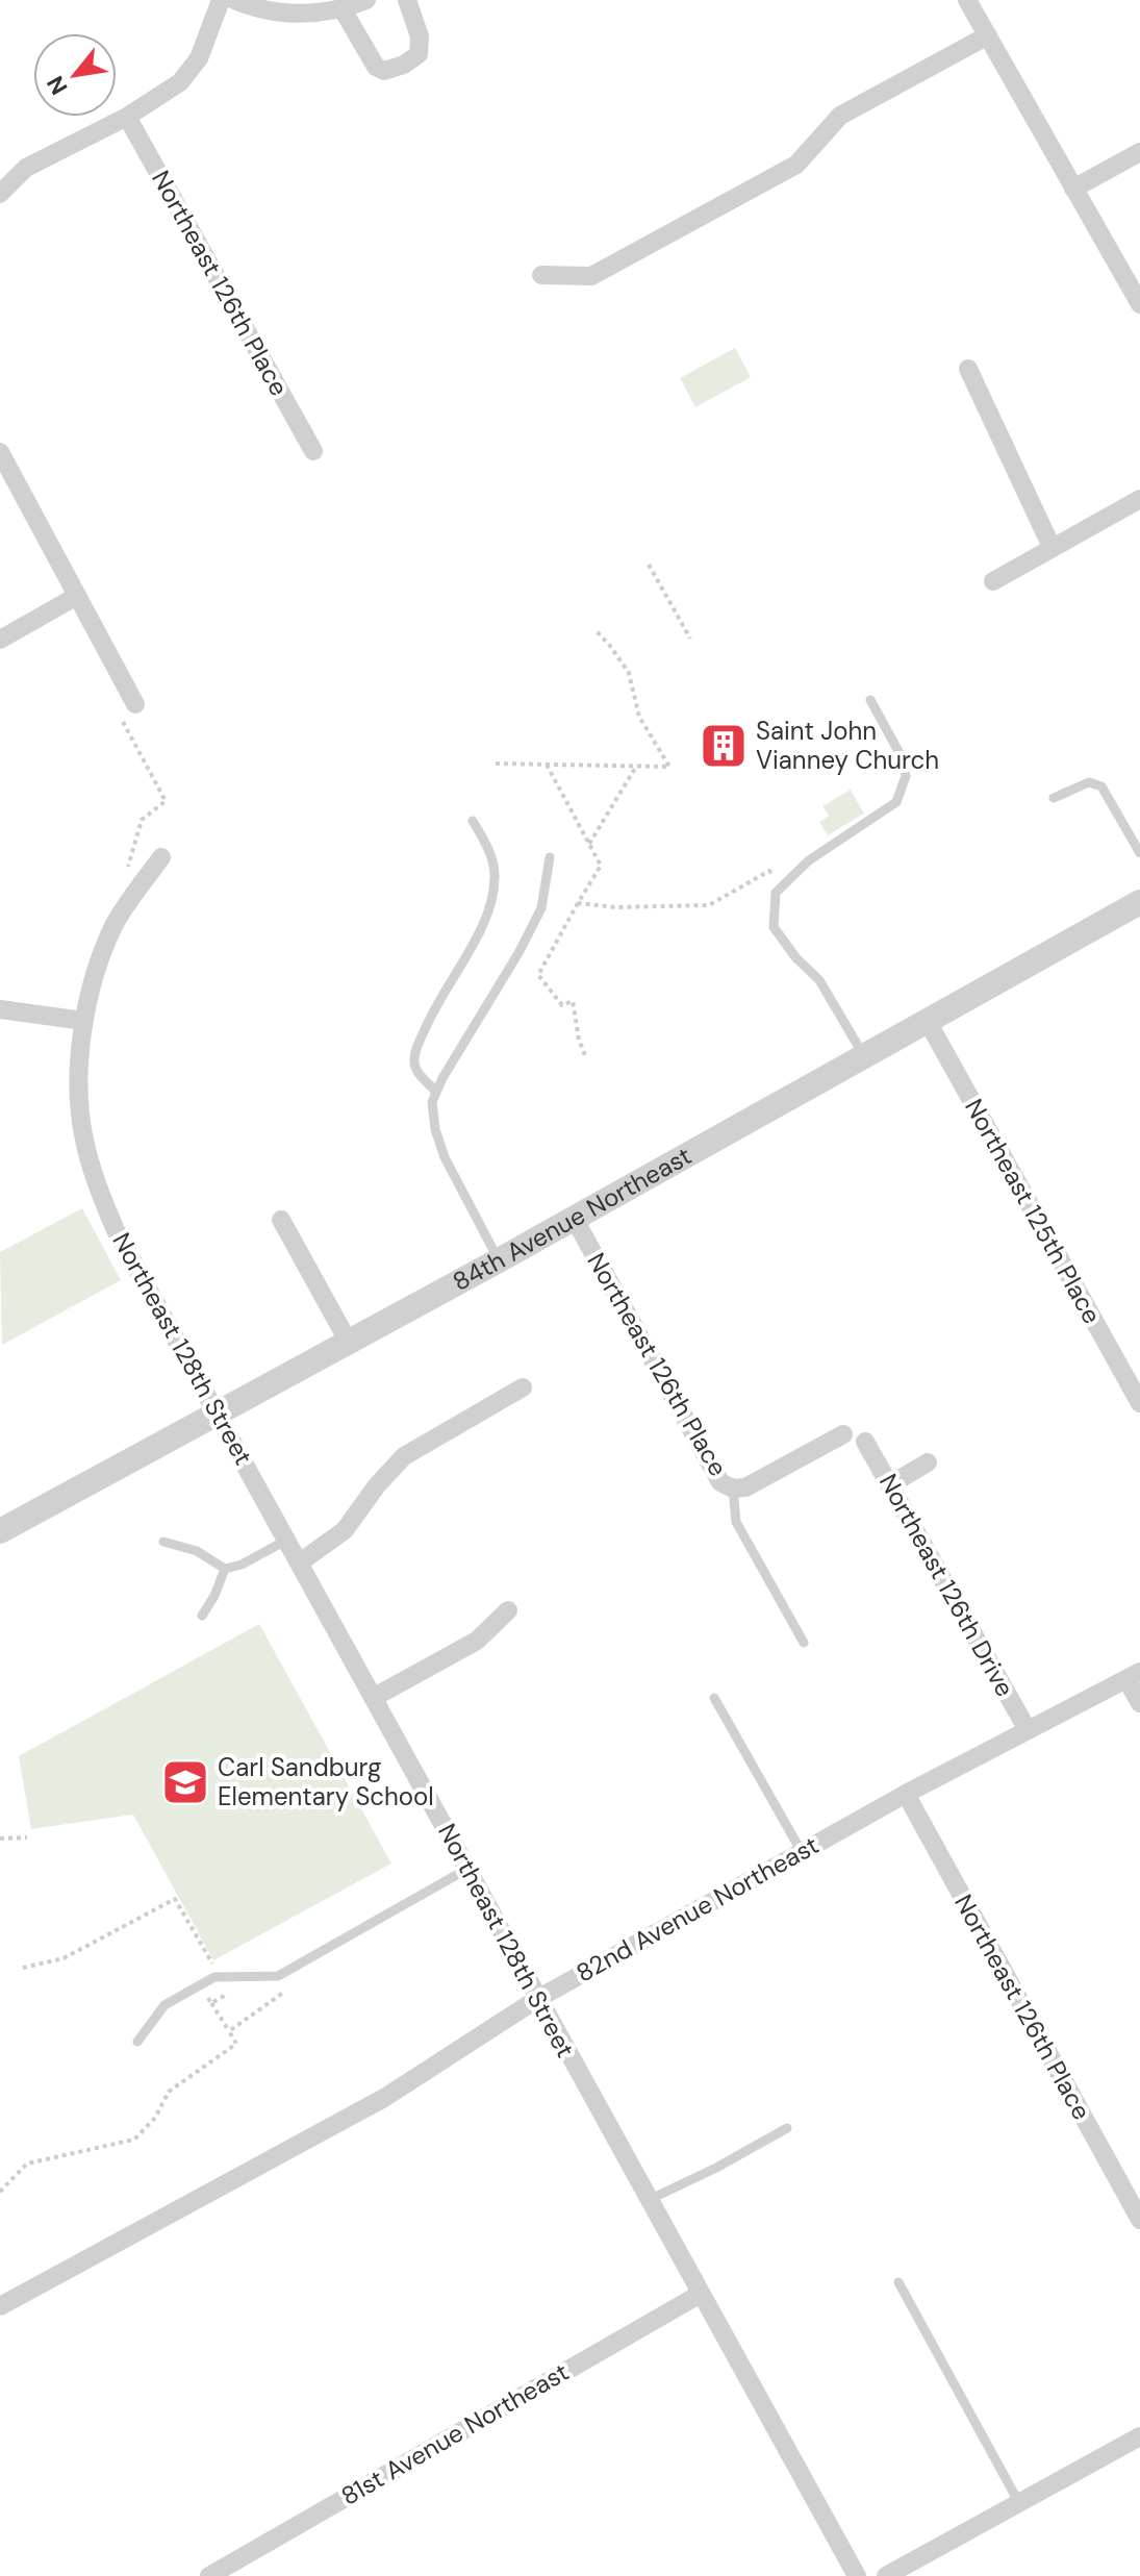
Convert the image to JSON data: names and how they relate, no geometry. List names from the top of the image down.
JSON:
{
  "streets": {
    "street": [
      "Northeast 126th Place",
      "Northeast 125th Place",
      "84th Avenue Northeast",
      "Northeast 128th Street",
      "Northeast 126th Drive",
      "82nd Avenue Northeast",
      "81st Avenue Northeast"
    ]
  },
  "crossings": [
    ["Northeast 126th Place", "84th Avenue Northeast"],
    ["Northeast 126th Place", "82nd Avenue Northeast"],
    ["Northeast 125th Place", "84th Avenue Northeast"],
    ["84th Avenue Northeast", "Northeast 128th Street"],
    ["Northeast 128th Street", "82nd Avenue Northeast"],
    ["Northeast 128th Street", "81st Avenue Northeast"],
    ["Northeast 126th Drive", "82nd Avenue Northeast"]
  ],
  "places": {
    "building": ["Saint John Vianney Church"],
    "school or university": ["Carl Sandburg Elementary School"]
  },
  "north": "bottom left"
}
